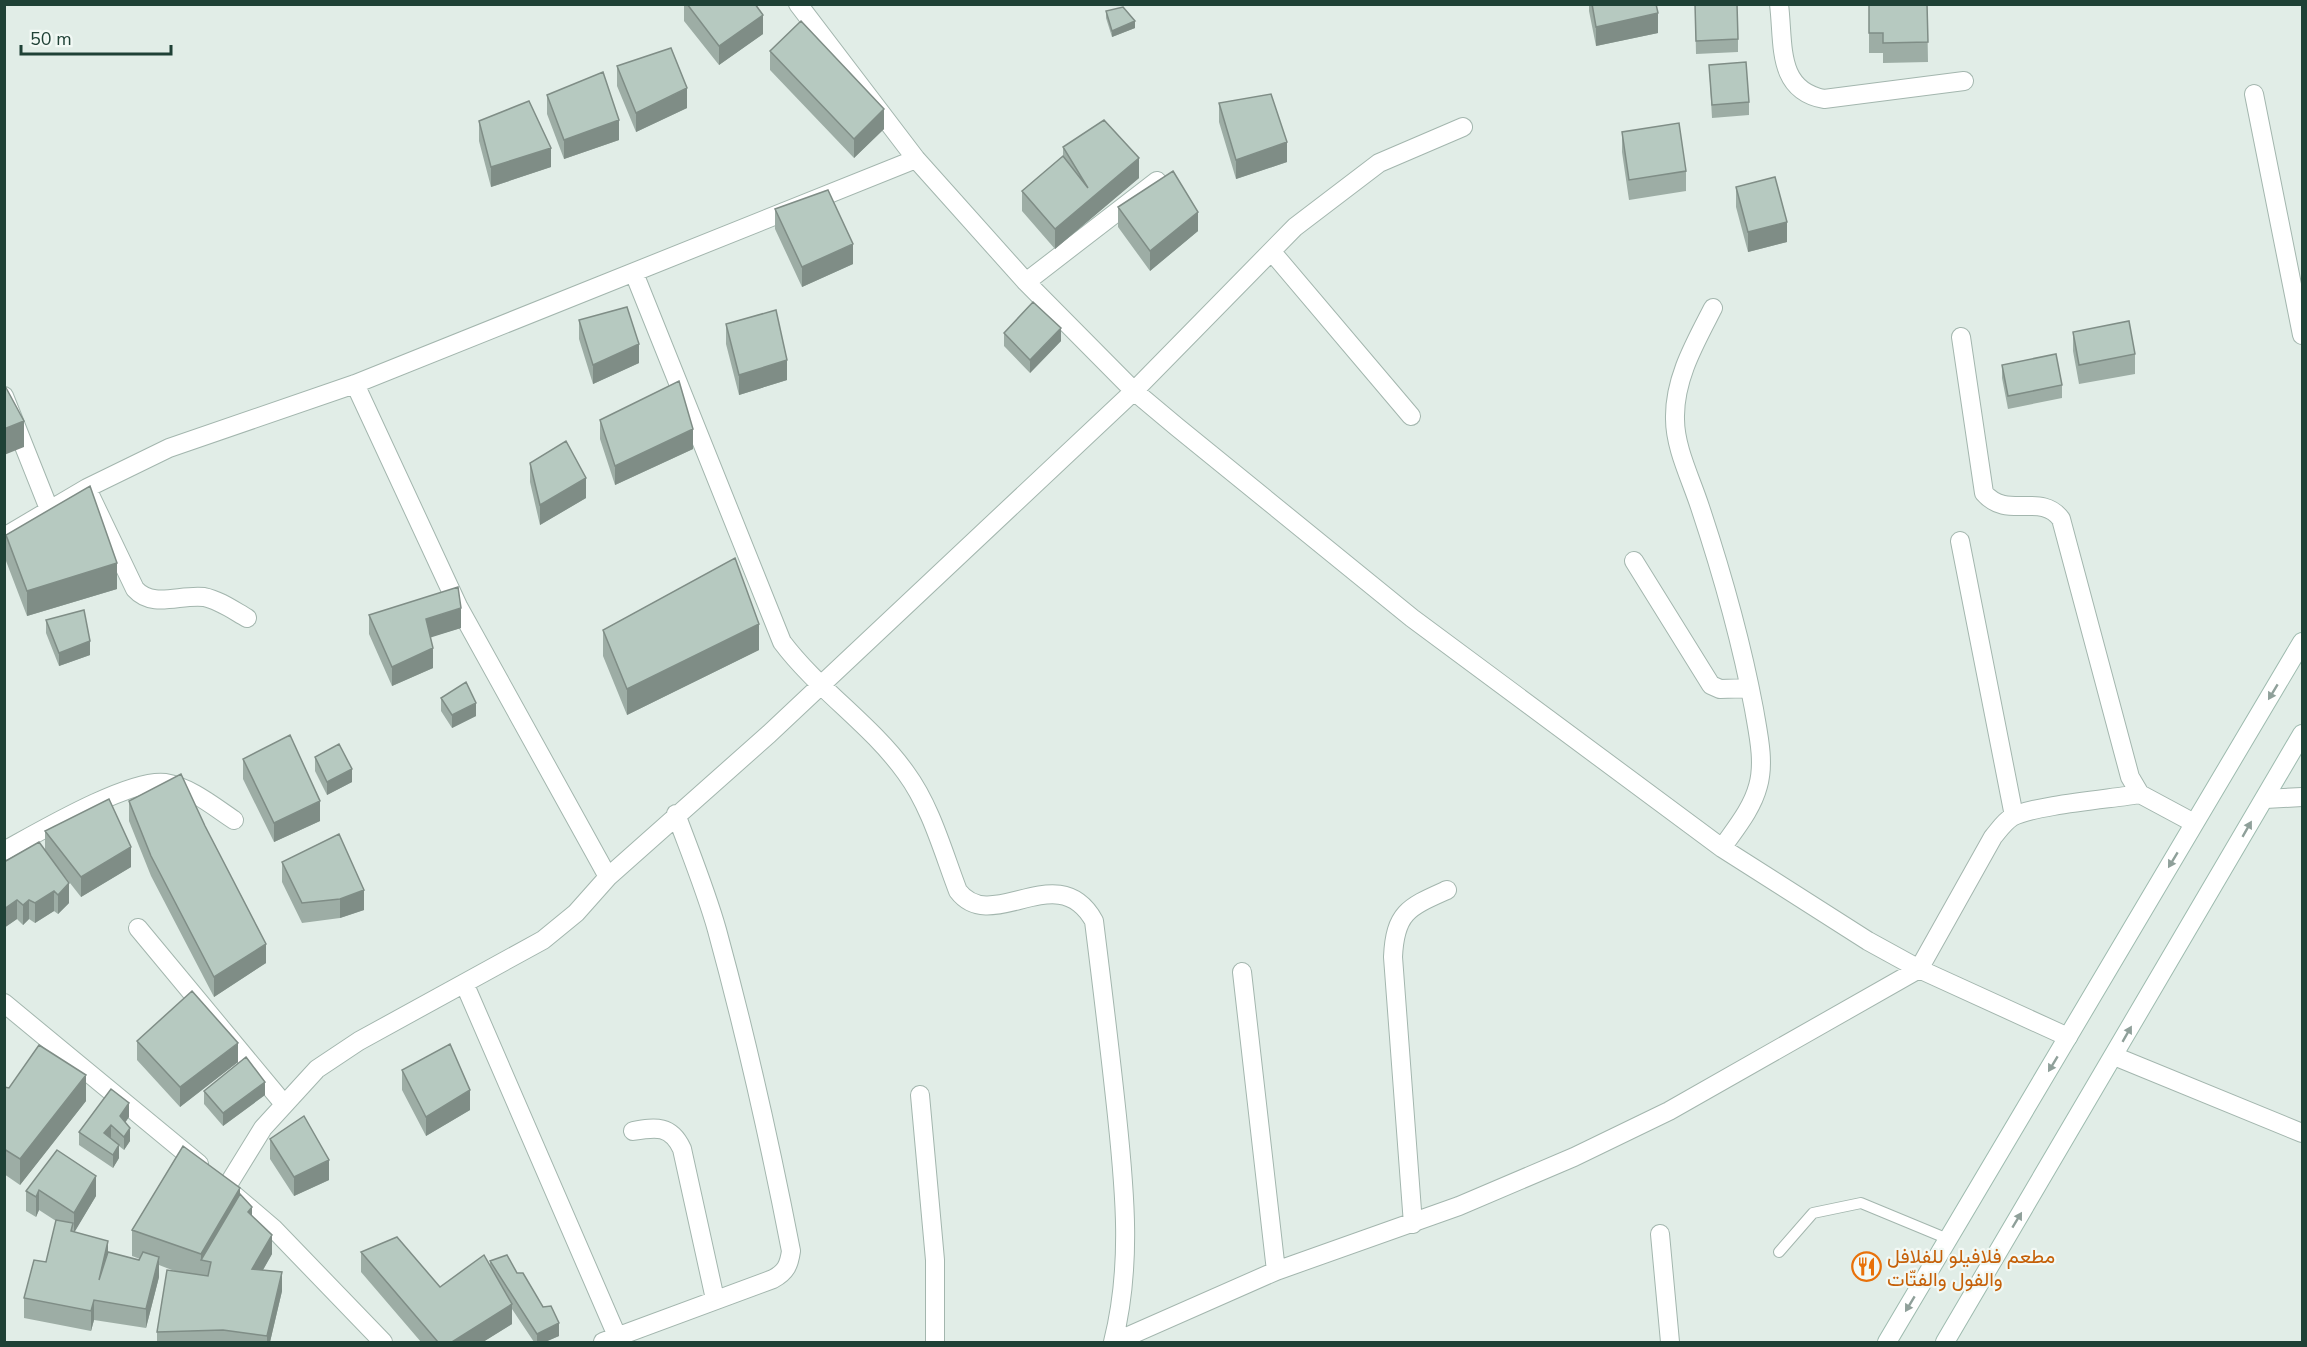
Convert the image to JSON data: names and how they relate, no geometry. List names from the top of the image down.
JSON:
{
  "places": {
    "restaurant": ["مطعم فلافيلو للفلافل والفول والفتّات"]
  },
  "scale_bar": "50 m"
}
